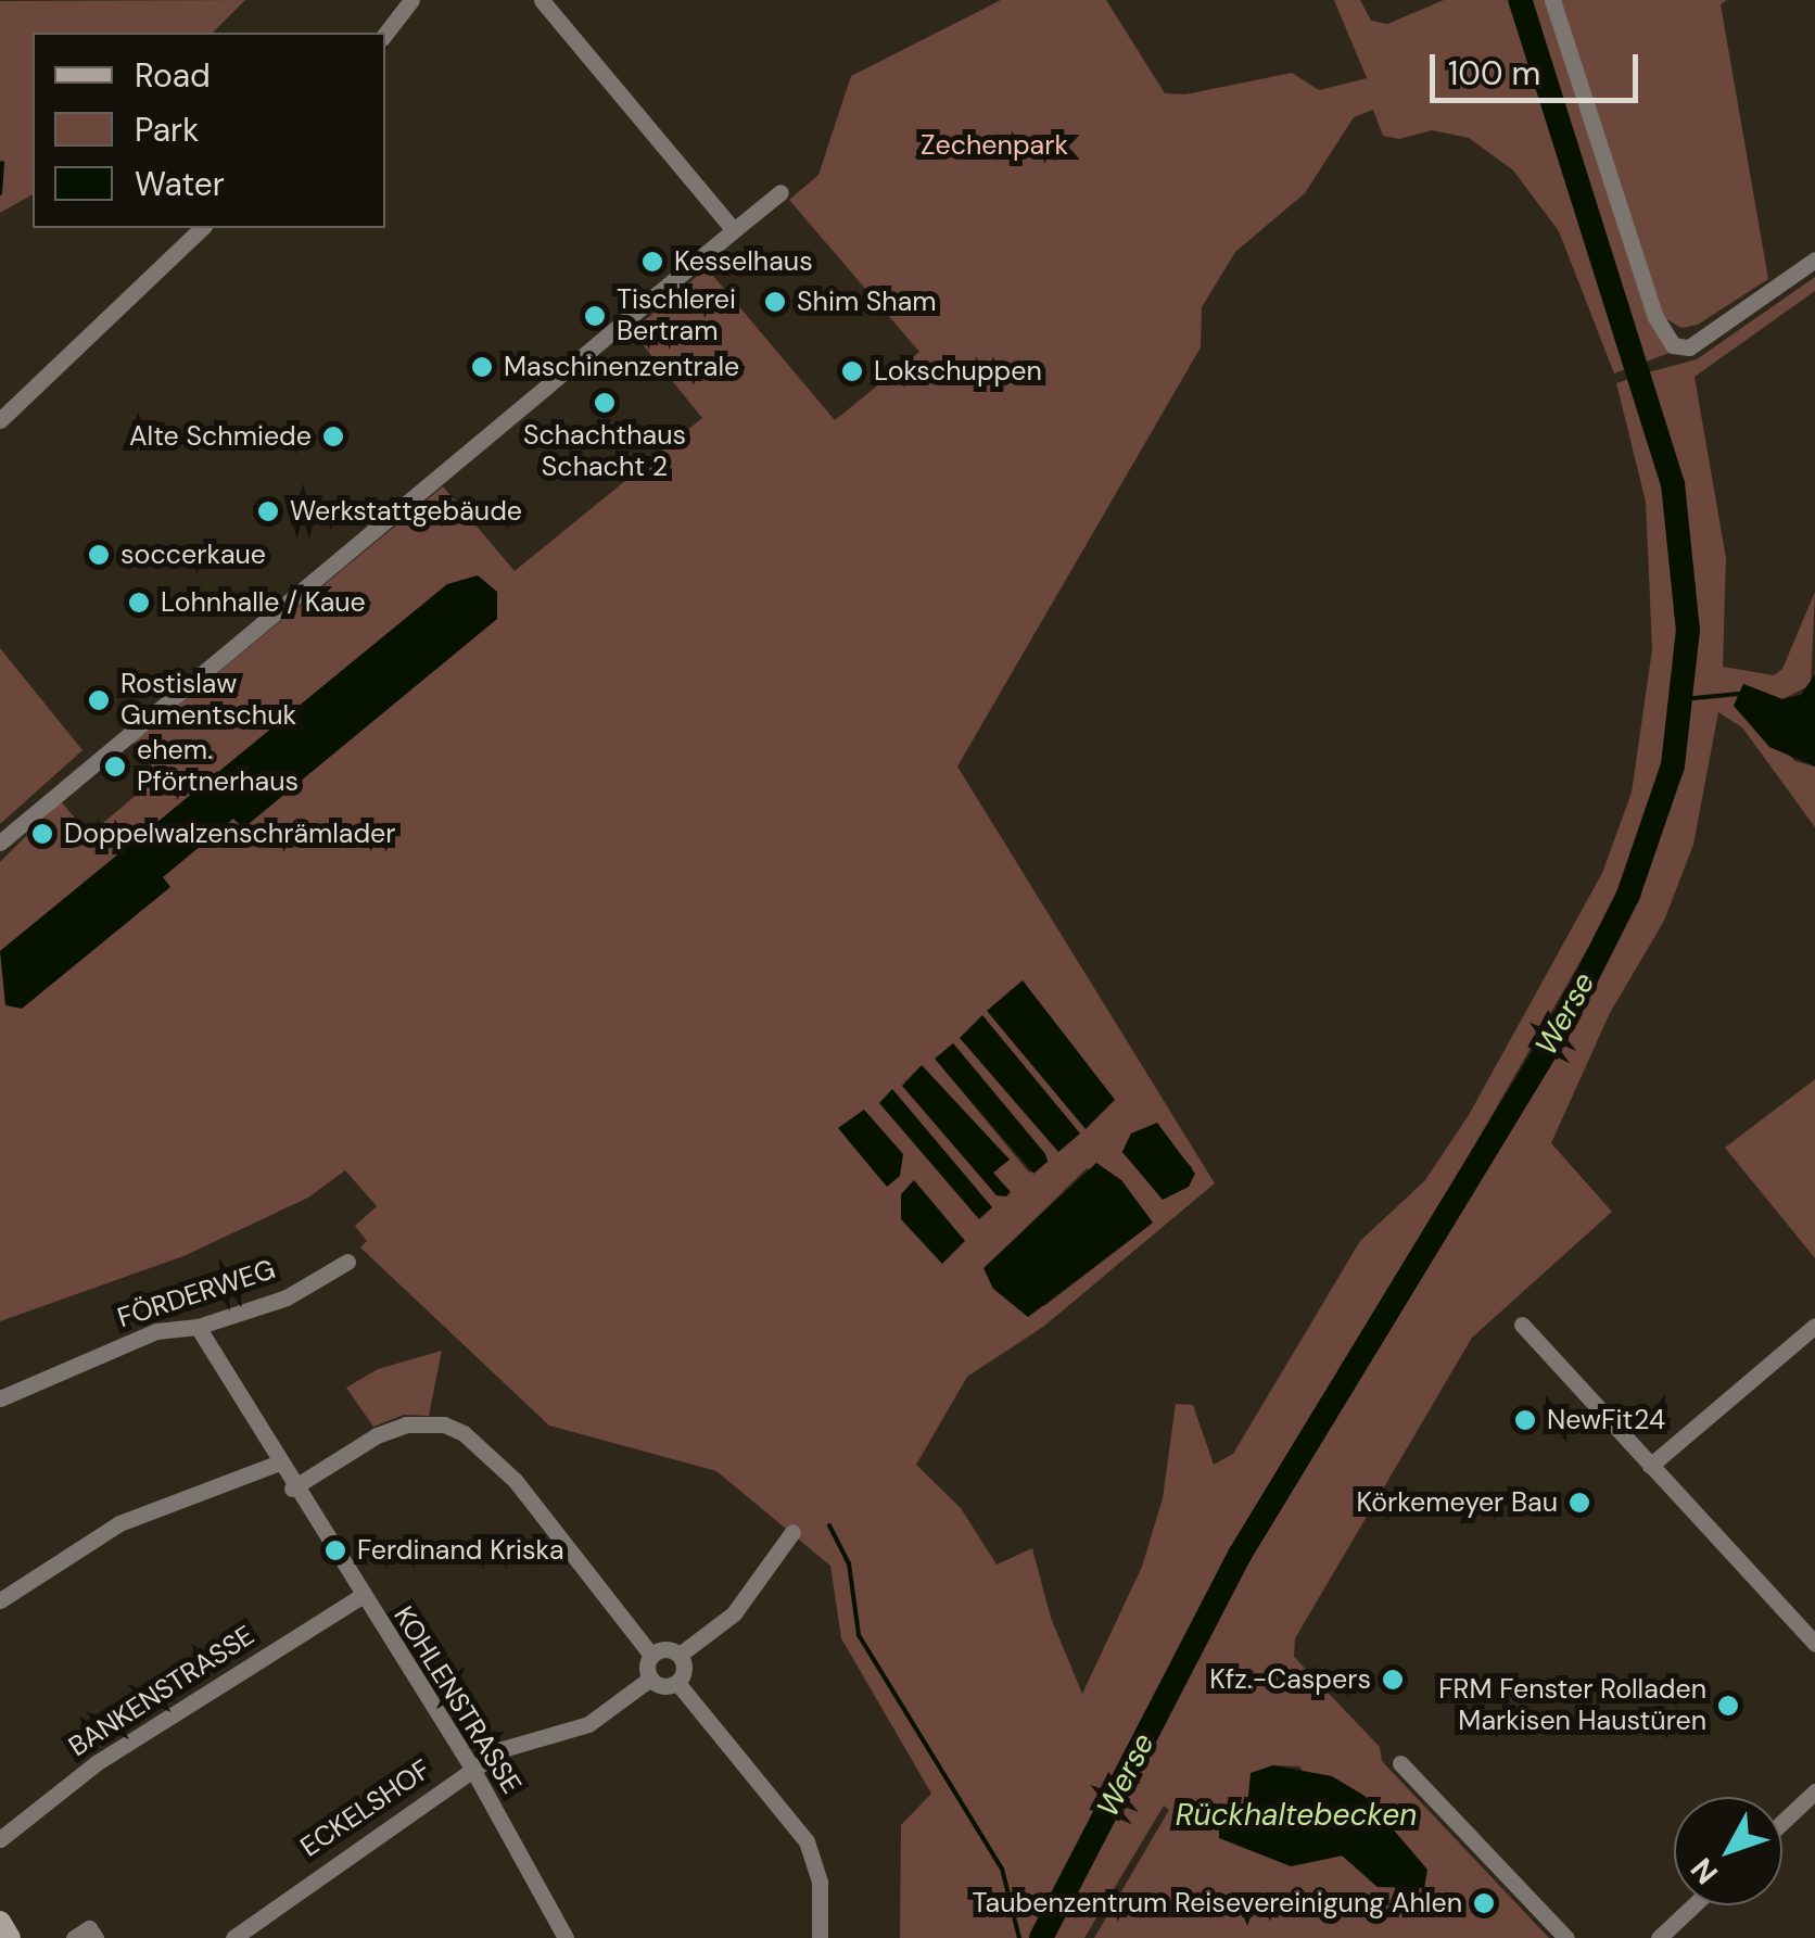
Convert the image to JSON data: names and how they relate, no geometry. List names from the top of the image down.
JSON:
{
  "streets": {
    "street": [
      "FÖRDERWEG",
      "BANKENSTRASSE",
      "KOHLENSTRASSE",
      "ECKELSHOF"
    ]
  },
  "crossings": [
    ["FÖRDERWEG", "KOHLENSTRASSE"],
    ["BANKENSTRASSE", "KOHLENSTRASSE"],
    ["KOHLENSTRASSE", "ECKELSHOF"]
  ],
  "water": ["Werse", "Rückhaltebecken"],
  "parks": ["Zechenpark"],
  "places": [
    "Kesselhaus",
    "Shim Sham",
    "Tischlerei Bertram",
    "Maschinenzentrale",
    "Lokschuppen",
    "Schachthaus Schacht 2",
    "Alte Schmiede",
    "Werkstattgebäude",
    "soccerkaue",
    "Lohnhalle / Kaue",
    "Rostislaw Gumentschuk",
    "ehem. Pförtnerhaus",
    "Doppelwalzenschrämlader",
    "NewFit24",
    "Körkemeyer Bau",
    "Ferdinand Kriska",
    "Kfz.-Caspers",
    "FRM Fenster Rolladen Markisen Haustüren",
    "Taubenzentrum Reisevereinigung Ahlen"
  ],
  "legend": ["Road", "Park", "Water"],
  "scale_bar": "100 m",
  "north": "bottom left"
}
